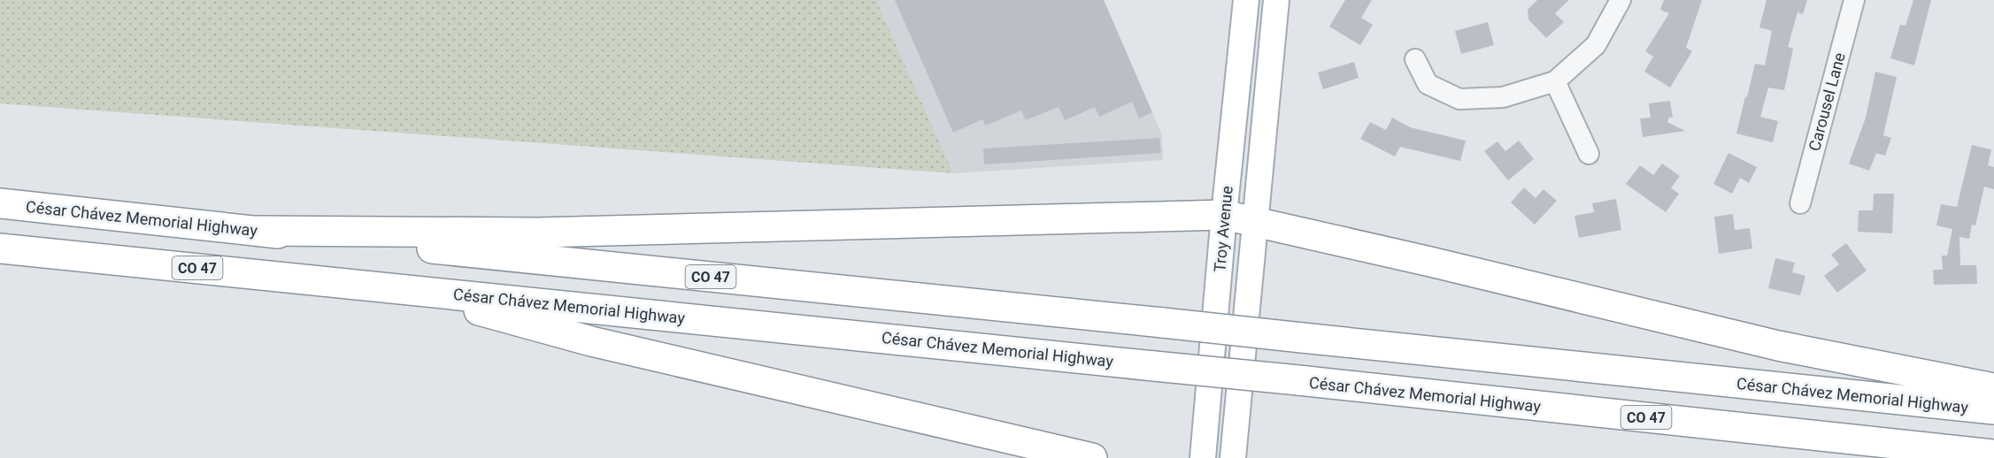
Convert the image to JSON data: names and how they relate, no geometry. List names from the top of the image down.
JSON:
{
  "streets": {
    "highway": ["César Chávez Memorial Highway", "CO 47"],
    "main road": ["Troy Avenue"],
    "street": ["Carousel Lane"]
  }
}
